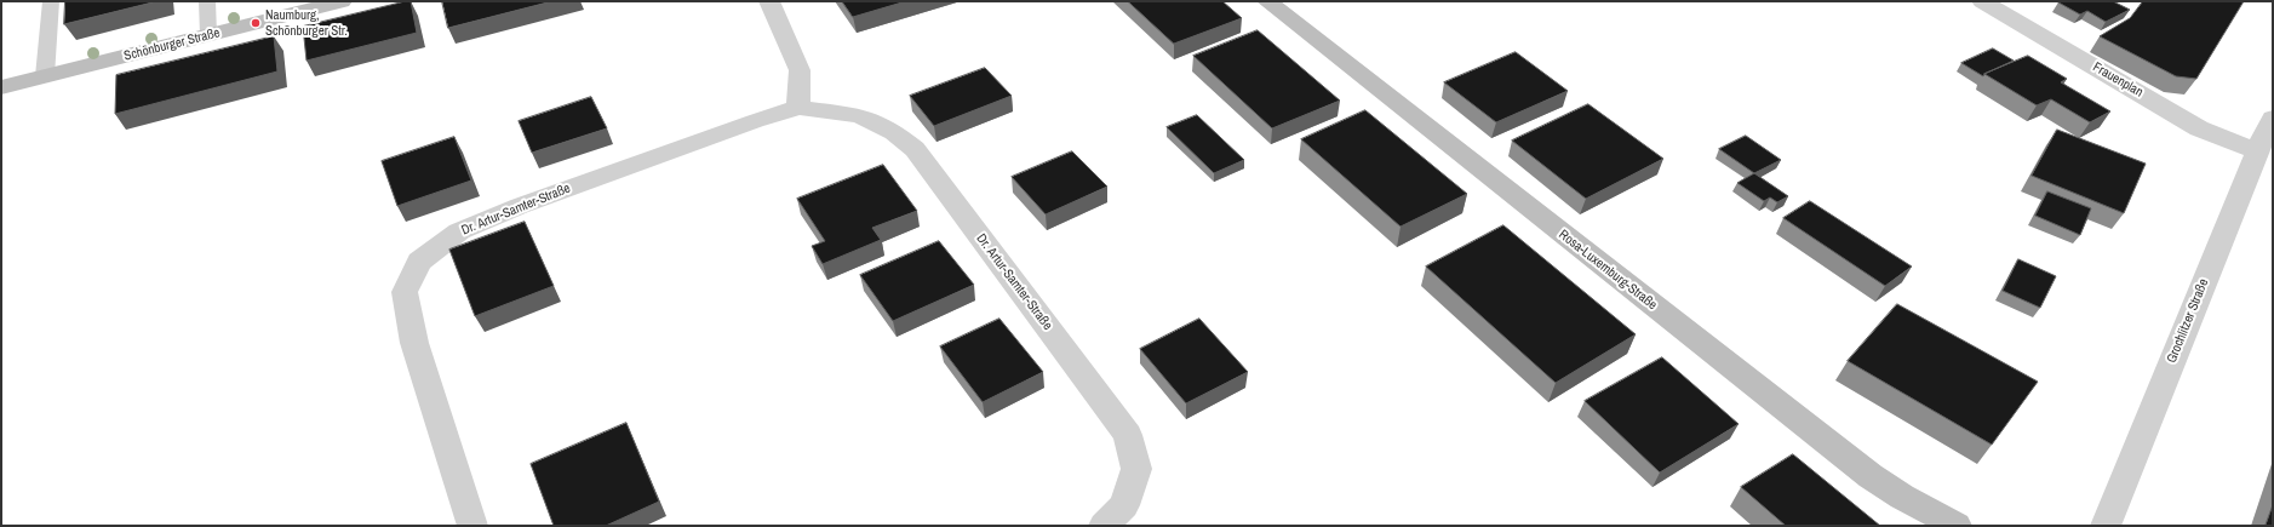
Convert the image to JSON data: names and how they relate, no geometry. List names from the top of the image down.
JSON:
{
  "streets": {
    "main road": ["Schönburger Straße", "Rosa-Luxemburg-Straße"],
    "street": ["Frauenplan", "Dr. Artur-Samter-Straße", "Grochlitzer Straße"]
  },
  "crossings": [
    ["Frauenplan", "Grochlitzer Straße"]
  ],
  "places": ["Naumburg, Schönburger Str."]
}
